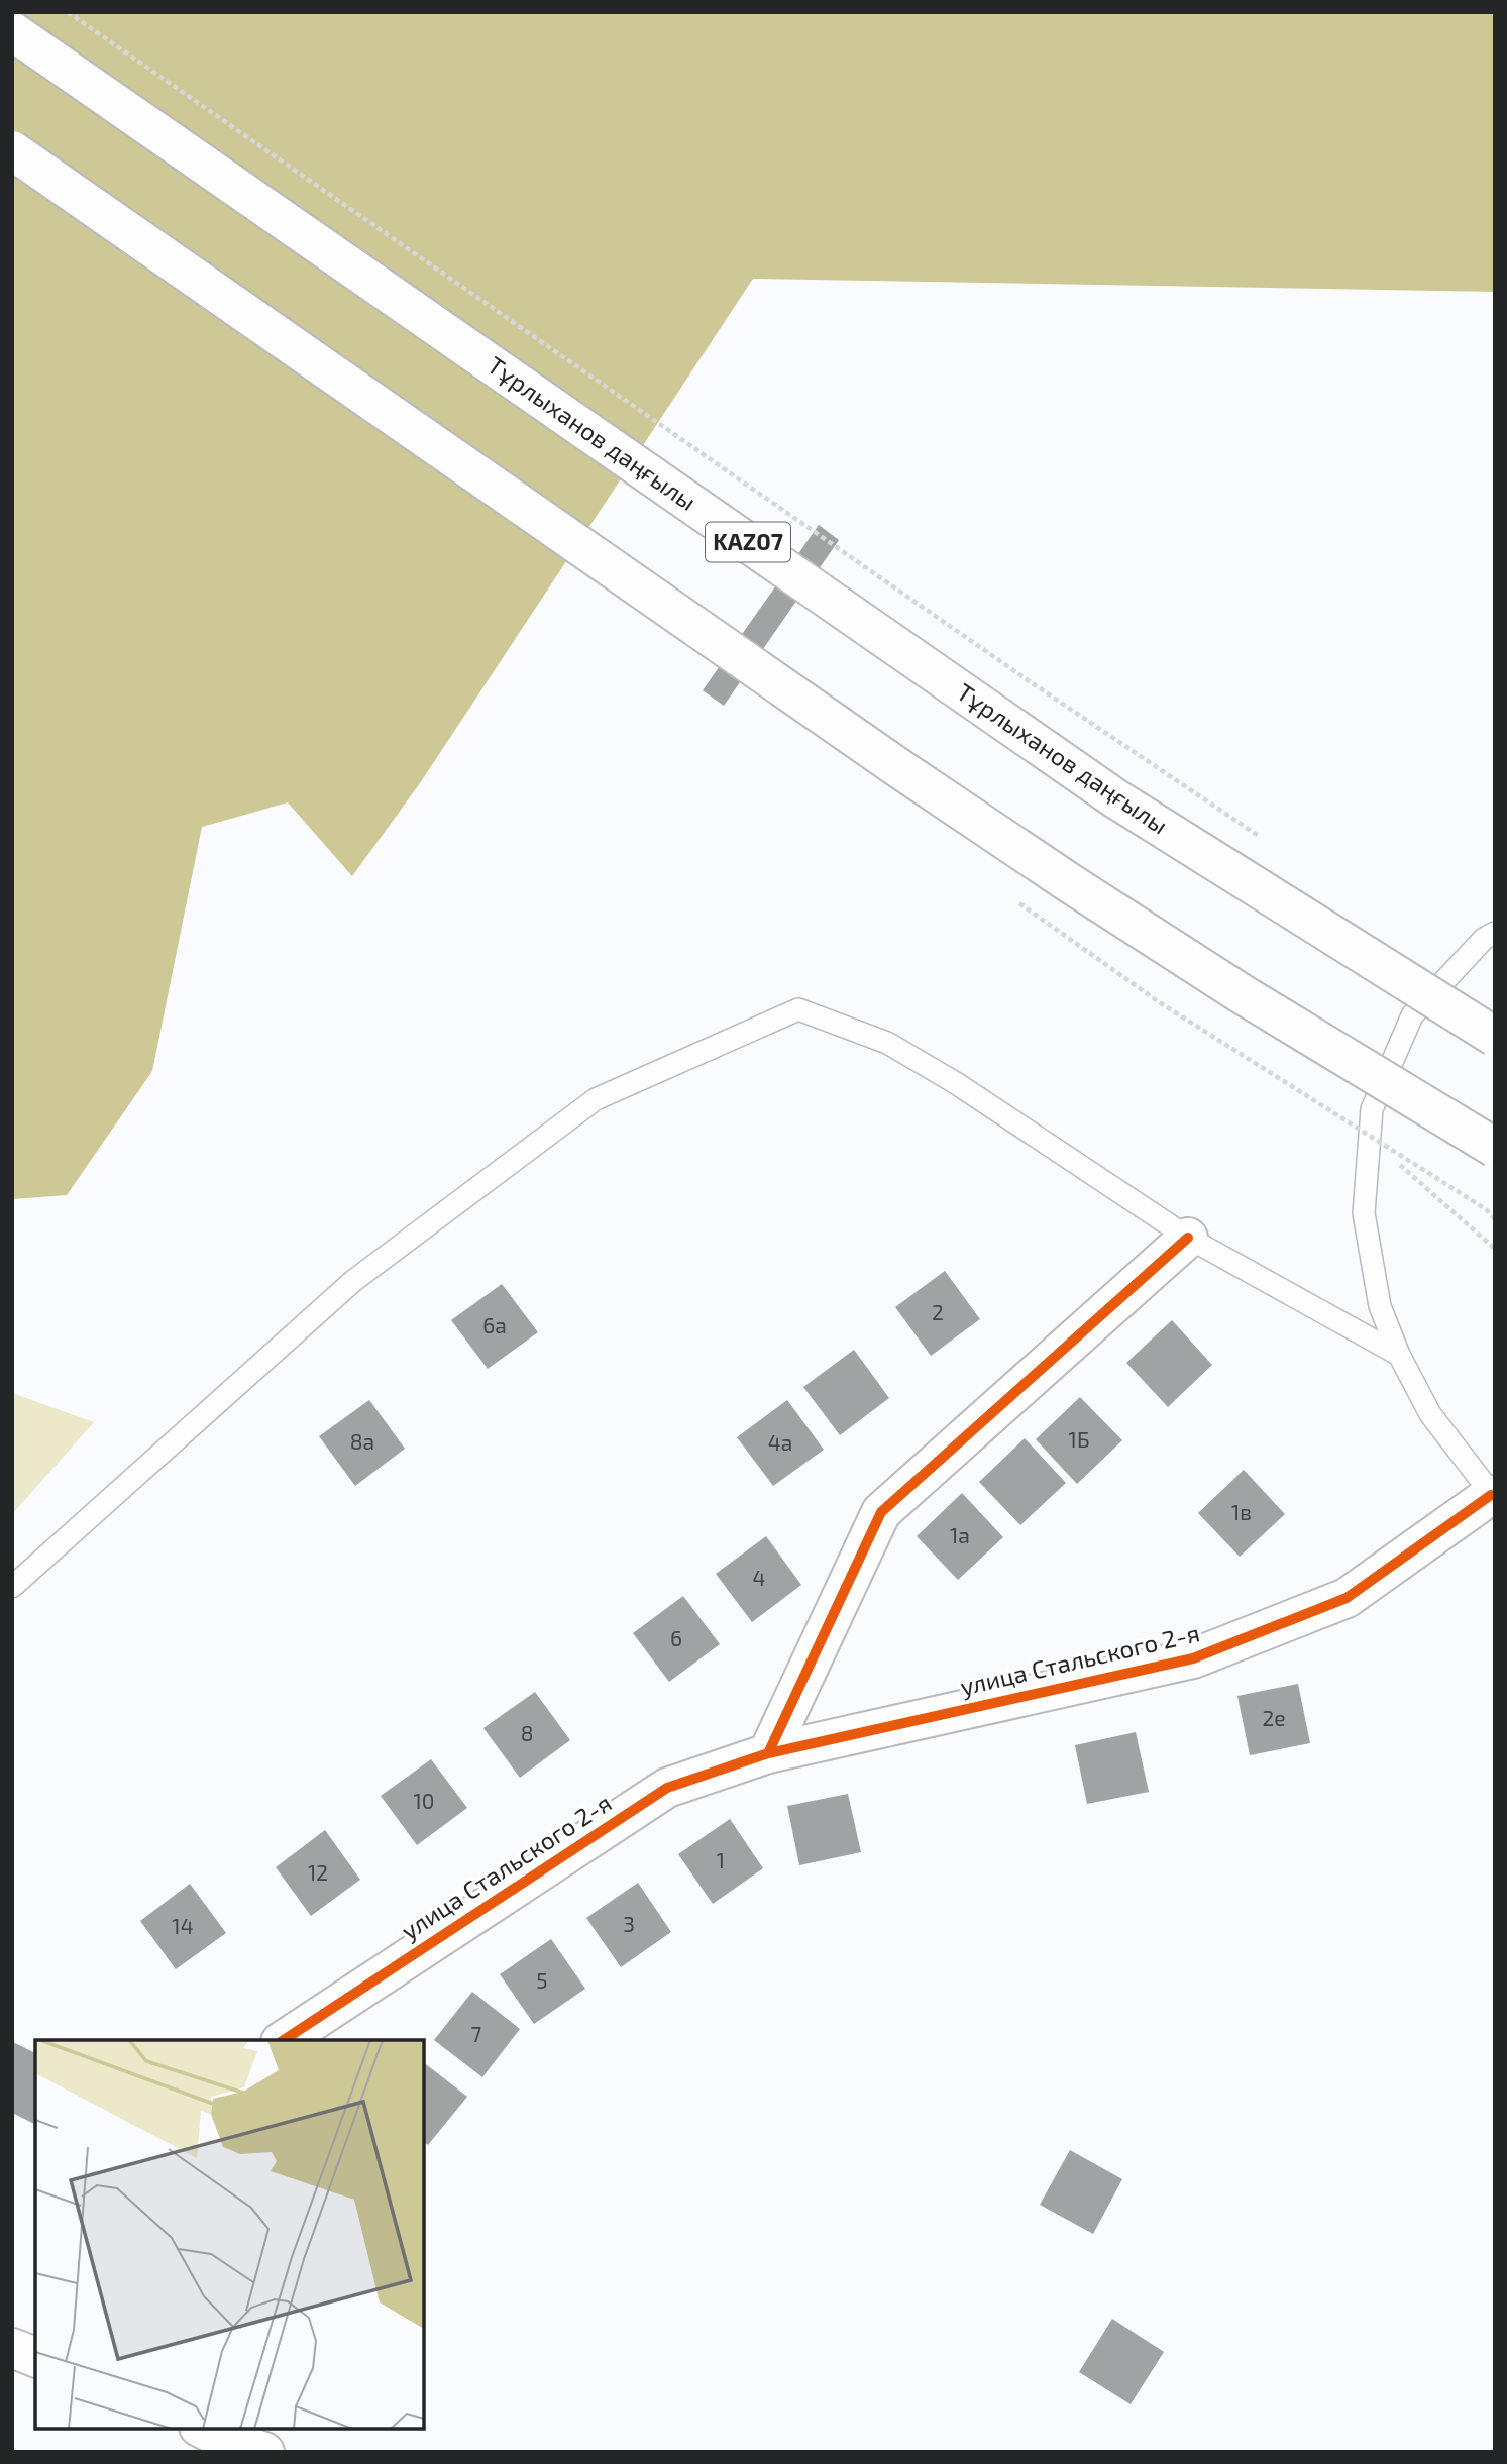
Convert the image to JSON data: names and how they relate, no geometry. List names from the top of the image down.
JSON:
{
  "streets": {
    "main road": ["Тұрлыханов даңғылы", "KAZ07", "улица Стальского 2-я"]
  },
  "house_numbers": [
    "2",
    "6а",
    "1Б",
    "8а",
    "4а",
    "1в",
    "1а",
    "4",
    "6",
    "2е",
    "8",
    "10",
    "1",
    "12",
    "3",
    "14",
    "5",
    "7"
  ]
}
